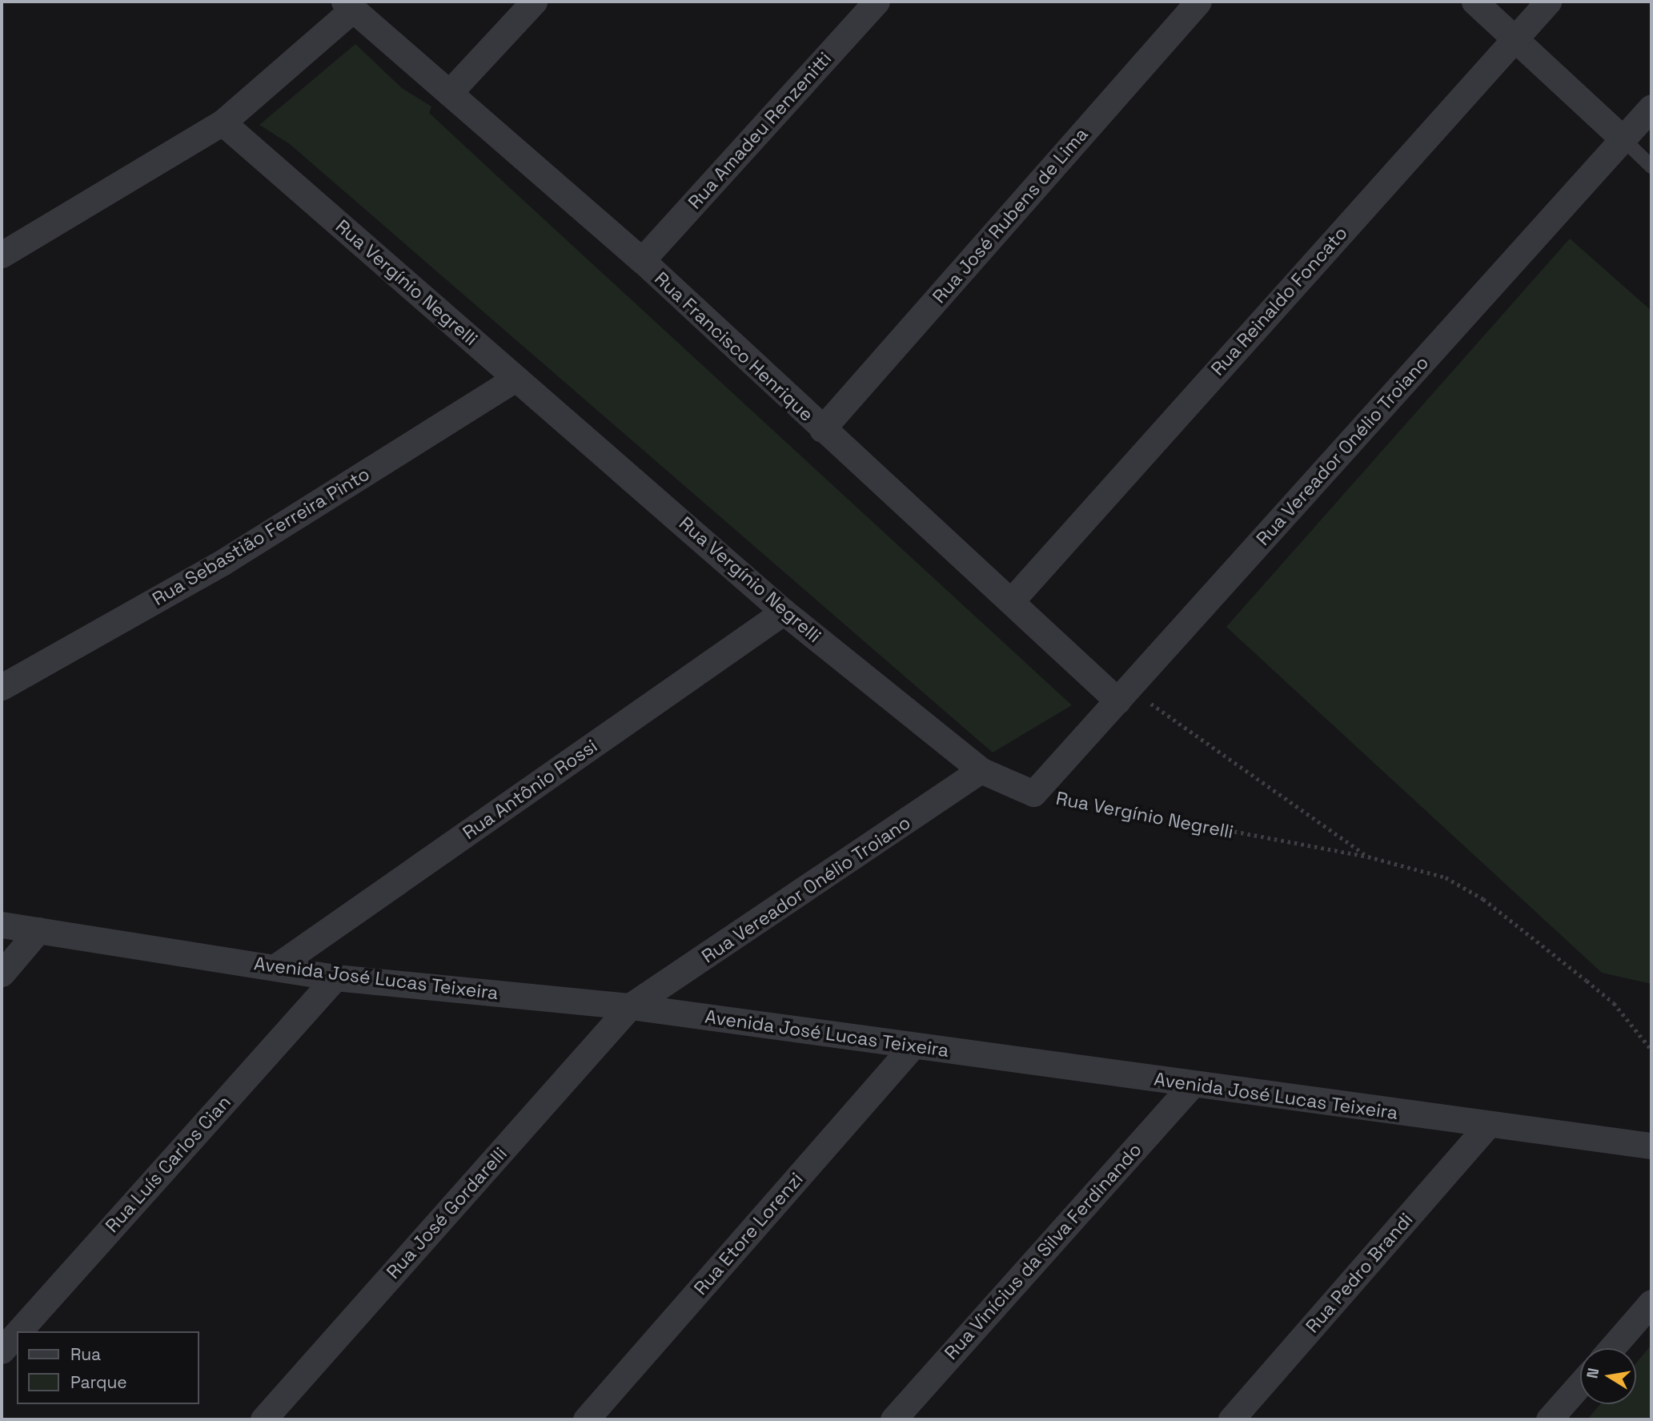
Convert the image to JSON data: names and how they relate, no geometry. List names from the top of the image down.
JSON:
{
  "streets": {
    "street": [
      "Rua Amadeu Renzenitti",
      "Rua José Rubens de Lima",
      "Rua Vergínio Negrelli",
      "Rua Reinaldo Foncato",
      "Rua Francisco Henrique",
      "Rua Vereador Onélio Troiano",
      "Rua Sebastião Ferreira Pinto",
      "Rua Antônio Rossi",
      "Avenida José Lucas Teixeira",
      "Rua Luís Carlos Cian",
      "Rua José Gordarelli",
      "Rua Etore Lorenzi",
      "Rua Vinícius da Silva Ferdinando",
      "Rua Pedro Brandi"
    ]
  },
  "crossings": [
    ["Rua Amadeu Renzenitti", "Rua Francisco Henrique"],
    ["Rua José Rubens de Lima", "Rua Francisco Henrique"],
    ["Rua Vergínio Negrelli", "Rua Vereador Onélio Troiano"],
    ["Rua Vergínio Negrelli", "Rua Sebastião Ferreira Pinto"],
    ["Rua Vergínio Negrelli", "Rua Antônio Rossi"],
    ["Rua Reinaldo Foncato", "Rua Francisco Henrique"],
    ["Rua Francisco Henrique", "Rua Vereador Onélio Troiano"],
    ["Rua Vereador Onélio Troiano", "Avenida José Lucas Teixeira"],
    ["Rua Vereador Onélio Troiano", "Rua José Gordarelli"],
    ["Rua Antônio Rossi", "Avenida José Lucas Teixeira"],
    ["Avenida José Lucas Teixeira", "Rua Luís Carlos Cian"],
    ["Avenida José Lucas Teixeira", "Rua José Gordarelli"],
    ["Avenida José Lucas Teixeira", "Rua Etore Lorenzi"],
    ["Avenida José Lucas Teixeira", "Rua Vinícius da Silva Ferdinando"],
    ["Avenida José Lucas Teixeira", "Rua Pedro Brandi"]
  ],
  "legend": ["Rua", "Parque"],
  "north": "left"
}
